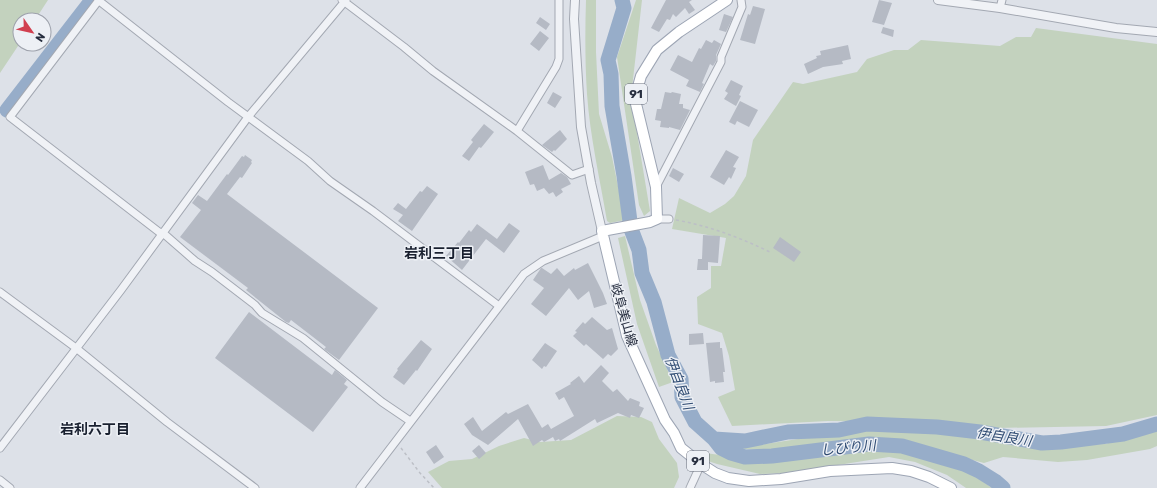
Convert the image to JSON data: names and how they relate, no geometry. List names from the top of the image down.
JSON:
{
  "streets": {
    "main road": ["91", "岐阜美山線"]
  },
  "districts": ["岩利三丁目", "岩利六丁目"],
  "water": ["伊自良川", "しびり川"],
  "north": "bottom right"
}
